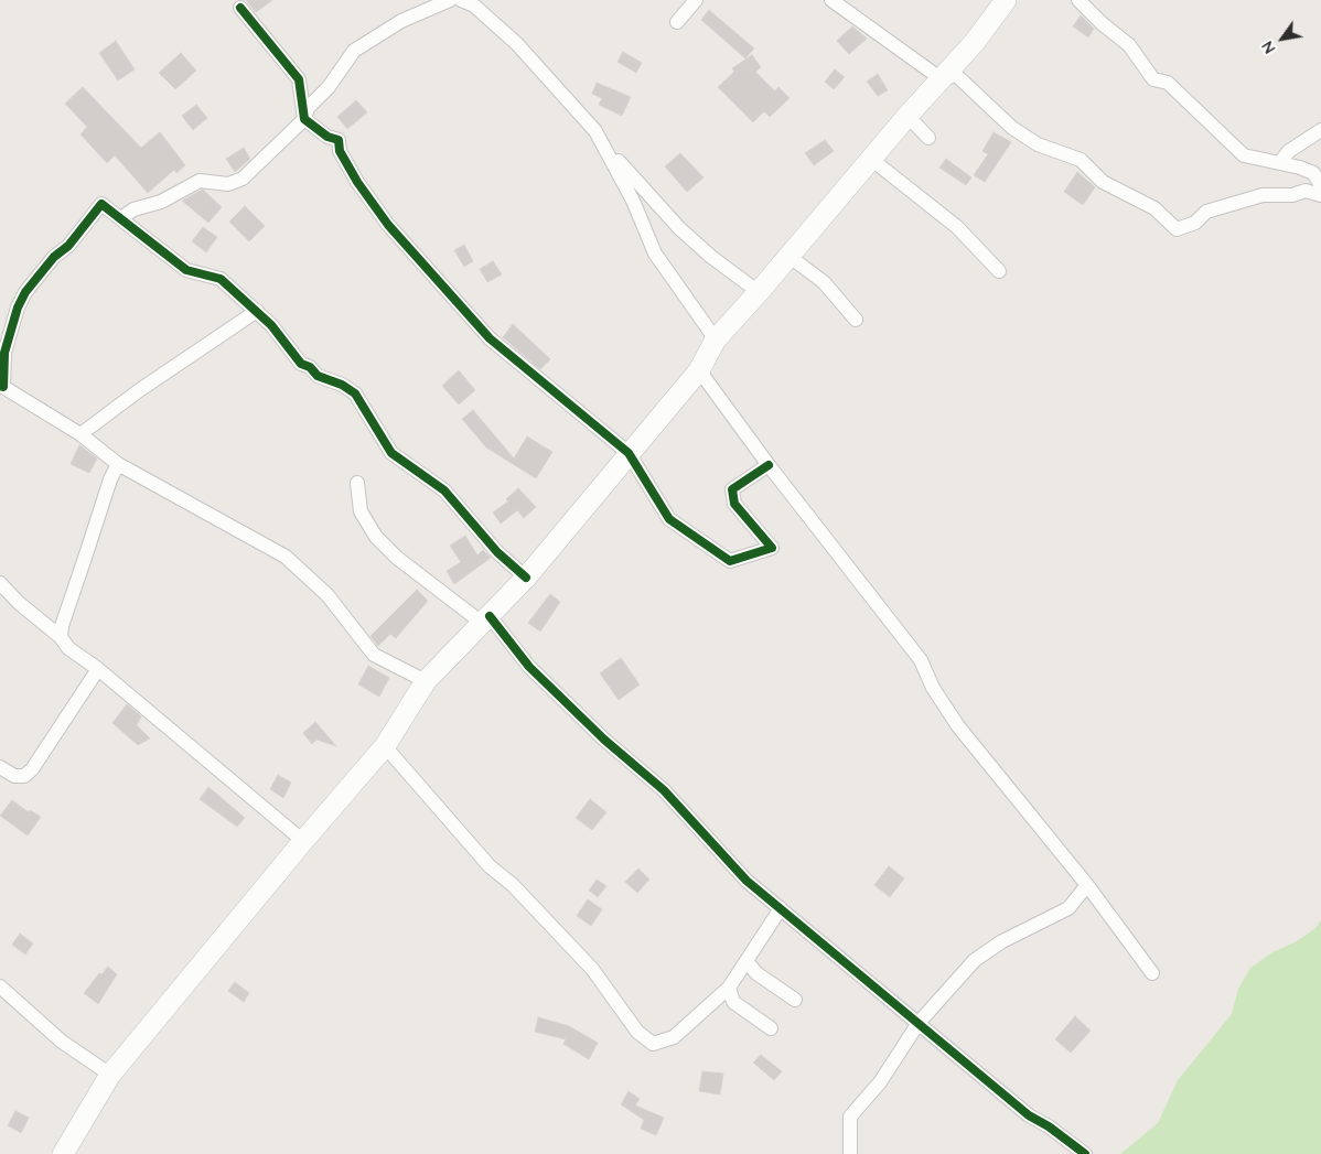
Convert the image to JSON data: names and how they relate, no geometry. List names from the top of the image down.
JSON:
{
  "north": "bottom left"
}
